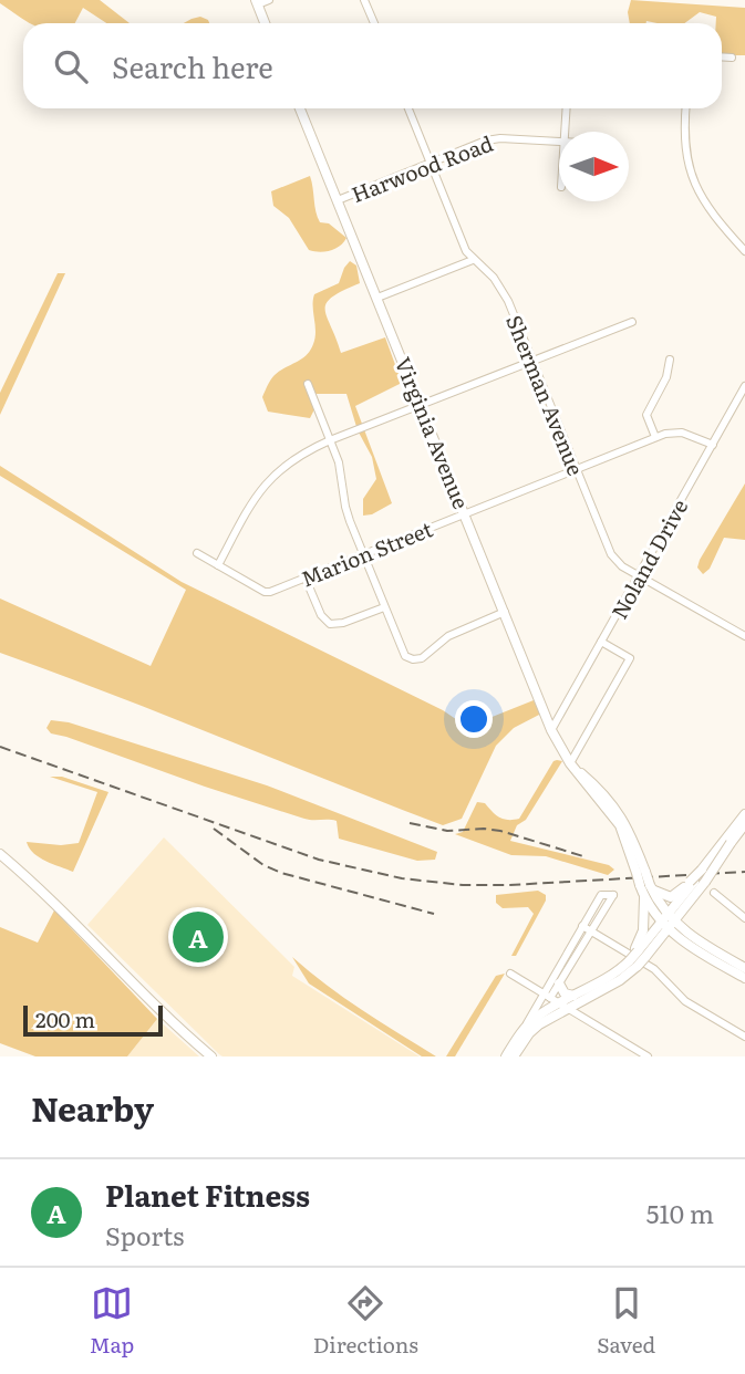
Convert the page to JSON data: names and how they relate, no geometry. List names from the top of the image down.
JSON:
{
  "streets": {
    "main road": ["Virginia Avenue"],
    "street": [
      "Harwood Road",
      "Sherman Avenue",
      "Marion Street",
      "Noland Drive"
    ]
  },
  "crossings": [
    ["Harwood Road", "Sherman Avenue"],
    ["Harwood Road", "Virginia Avenue"],
    ["Sherman Avenue", "Marion Street"],
    ["Sherman Avenue", "Noland Drive"],
    ["Virginia Avenue", "Marion Street"],
    ["Virginia Avenue", "Noland Drive"],
    ["Marion Street", "Noland Drive"]
  ],
  "scale_bar": "200 m",
  "north": "right",
  "page": {
    "search": "Search here",
    "pins": "A",
    "scale": "200 m",
    "heading": "Nearby",
    "list": [
      {
        "mark": "A",
        "name": "Planet Fitness",
        "note": "Sports",
        "value": "510 m"
      }
    ],
    "nav": ["Map", "Directions", "Saved"]
  }
}
